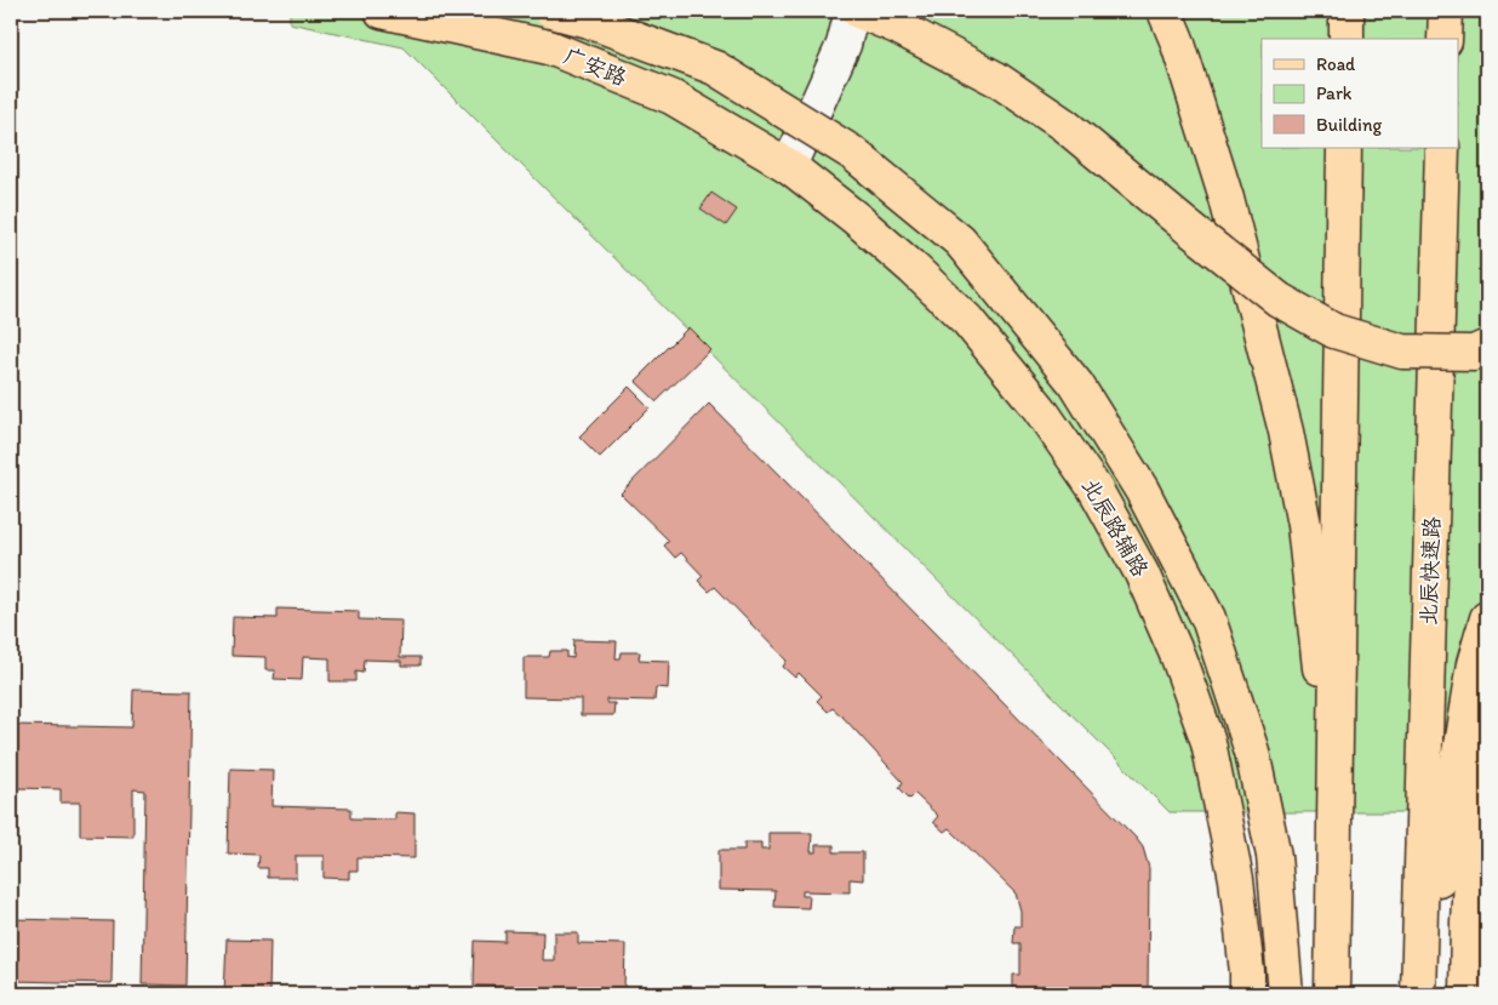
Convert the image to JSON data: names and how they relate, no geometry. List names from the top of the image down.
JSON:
{
  "streets": {
    "main road": ["广安路", "北辰路辅路", "北辰快速路"]
  },
  "crossings": [
    ["广安路", "北辰路辅路"]
  ],
  "legend": ["Road", "Park", "Building"]
}
